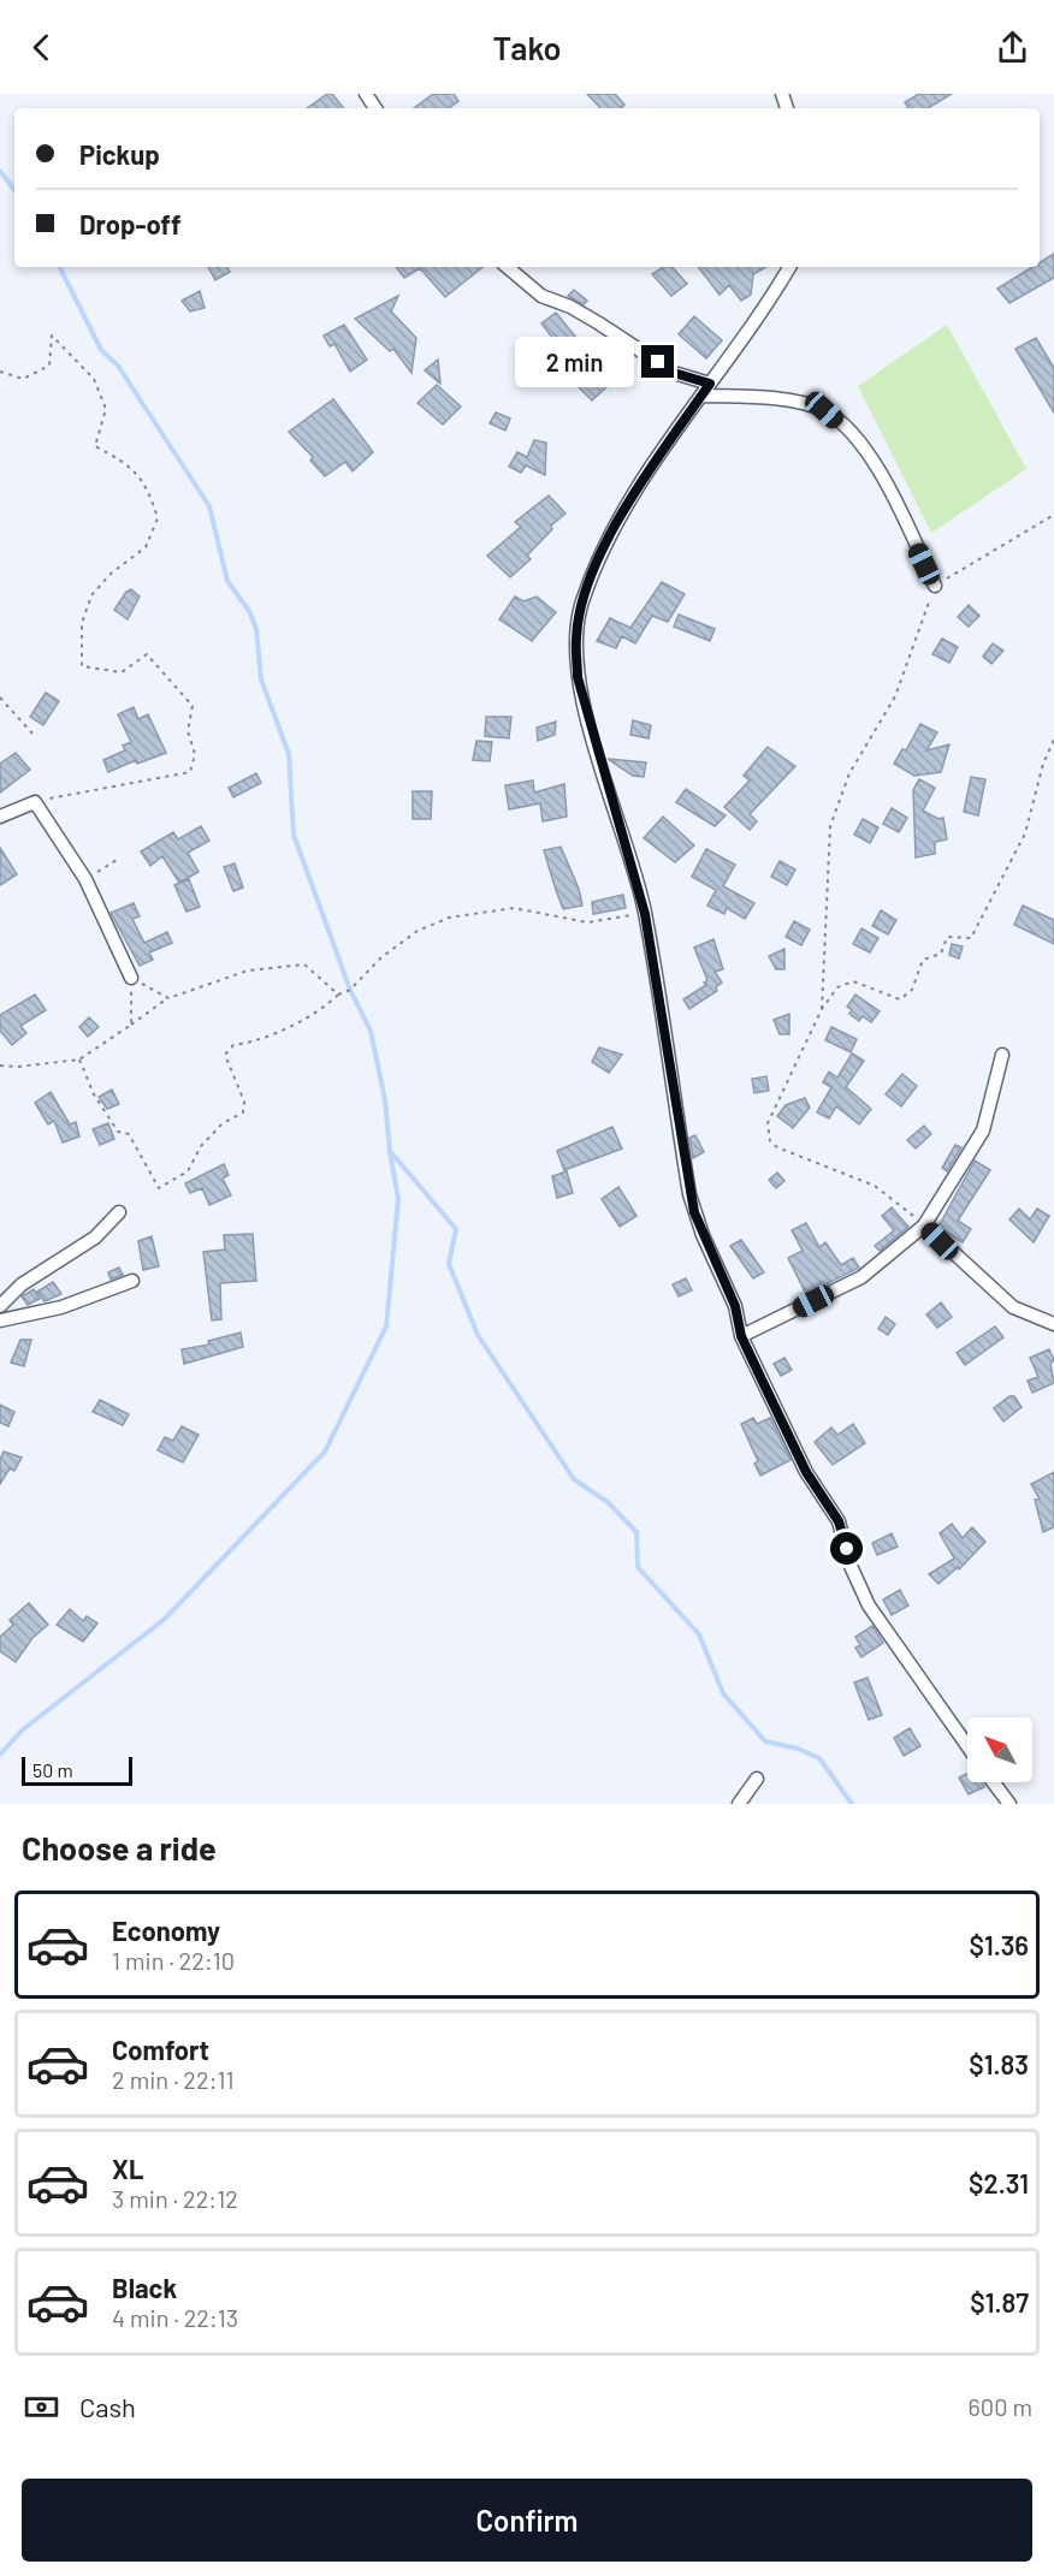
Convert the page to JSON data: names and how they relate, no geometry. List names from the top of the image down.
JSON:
{
  "scale_bar": "50 m",
  "north": "top left",
  "page": {
    "header": "Tako",
    "banner": ["Pickup", "Drop-off"],
    "bubble": "2 min",
    "scale": "50 m",
    "heading": "Choose a ride",
    "list": [
      {
        "name": "Economy",
        "note": "1 min · 22:10",
        "value": "$1.36"
      },
      {
        "name": "Comfort",
        "note": "2 min · 22:11",
        "value": "$1.83"
      },
      {
        "name": "XL",
        "note": "3 min · 22:12",
        "value": "$2.31"
      },
      {
        "name": "Black",
        "note": "4 min · 22:13",
        "value": "$1.87"
      }
    ],
    "pay": ["Cash", "600 m"],
    "buttons": "Confirm"
  }
}
